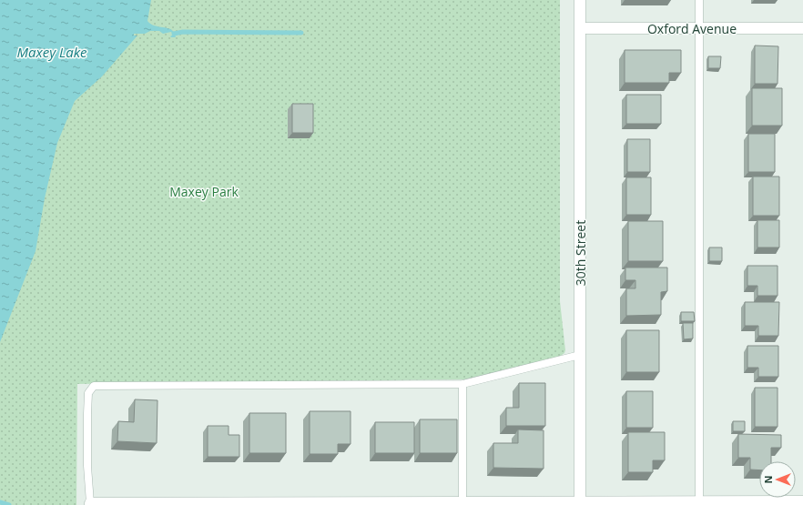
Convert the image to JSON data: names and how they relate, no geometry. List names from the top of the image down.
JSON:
{
  "streets": {
    "street": ["Oxford Avenue", "30th Street"]
  },
  "crossings": [
    ["Oxford Avenue", "30th Street"]
  ],
  "water": ["Maxey Lake"],
  "parks": ["Maxey Park"],
  "north": "left"
}
